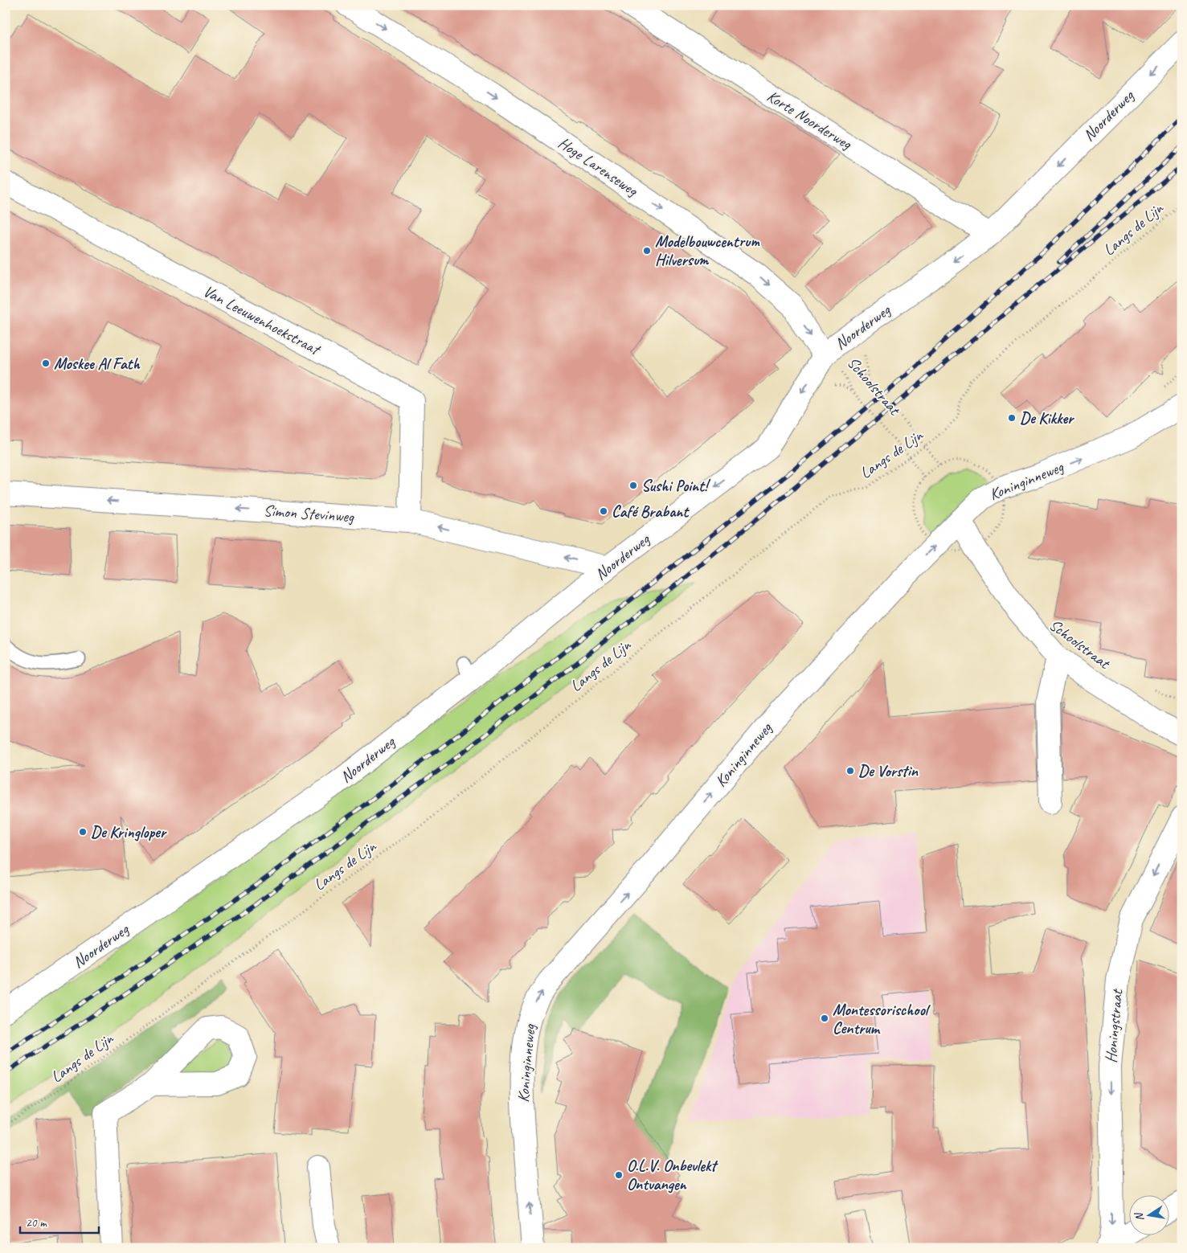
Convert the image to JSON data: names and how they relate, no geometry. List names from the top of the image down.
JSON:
{
  "streets": {
    "street": [
      "Noorderweg",
      "Korte Noorderweg",
      "Hoge Larenseweg",
      "Van Leeuwenhoekstraat",
      "Schoolstraat",
      "Koninginneweg",
      "Simon Stevinweg",
      "Honingstraat"
    ],
    "path": ["Langs de Lijn"]
  },
  "crossings": [
    ["Noorderweg", "Korte Noorderweg"],
    ["Noorderweg", "Hoge Larenseweg"],
    ["Noorderweg", "Schoolstraat"],
    ["Noorderweg", "Simon Stevinweg"],
    ["Hoge Larenseweg", "Schoolstraat"],
    ["Langs de Lijn", "Schoolstraat"],
    ["Van Leeuwenhoekstraat", "Simon Stevinweg"],
    ["Schoolstraat", "Koninginneweg"]
  ],
  "one_way": [
    "Noorderweg",
    "Hoge Larenseweg",
    "Koninginneweg",
    "Simon Stevinweg",
    "Honingstraat"
  ],
  "places": [
    "Modelbouwcentrum Hilversum",
    "Moskee Al Fath",
    "De Kikker",
    "Sushi Point!",
    "Café Brabant",
    "De Vorstin",
    "De Kringloper",
    "Montessorischool Centrum",
    "O.L.V. Onbevlekt Ontvangen"
  ],
  "scale_bar": "20 m",
  "north": "left"
}
